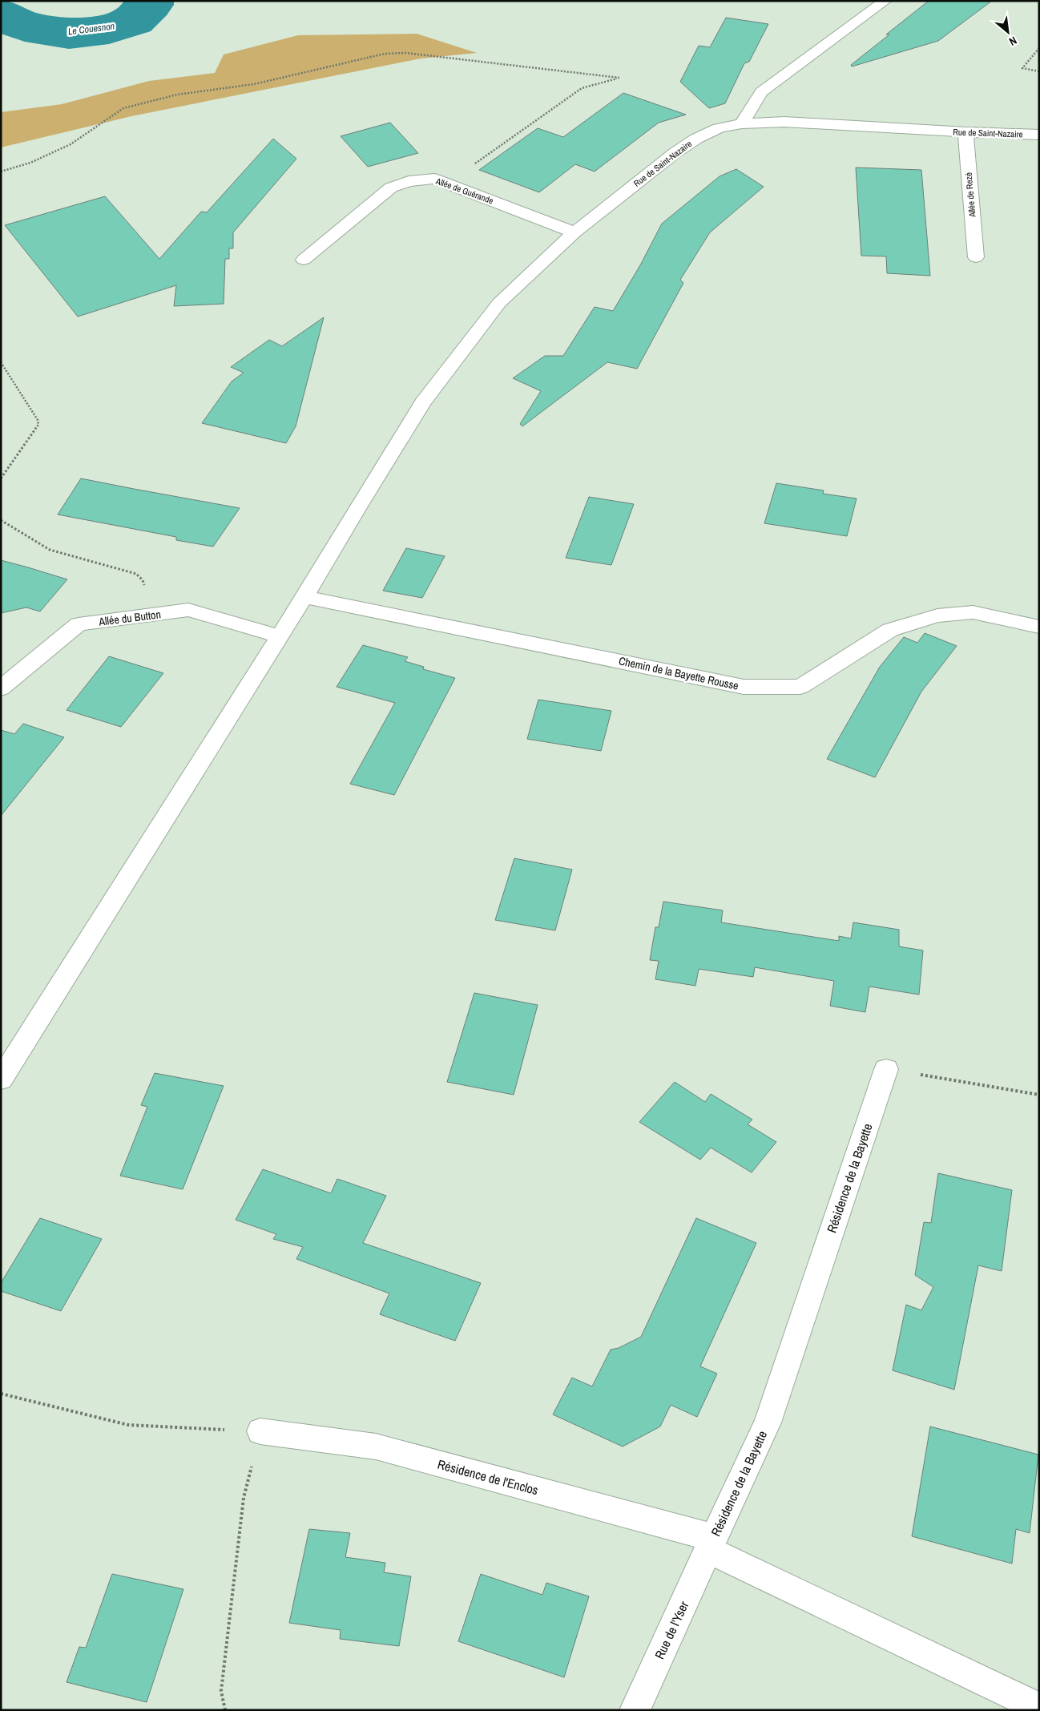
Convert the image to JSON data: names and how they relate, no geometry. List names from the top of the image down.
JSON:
{
  "streets": {
    "street": [
      "Rue de Saint-Nazaire",
      "Allée de Guérande",
      "Allée de Rezé",
      "Allée du Button",
      "Chemin de la Bayette Rousse",
      "Résidence de la Bayette",
      "Résidence de l'Enclos",
      "Rue de l'Yser"
    ]
  },
  "crossings": [
    ["Rue de Saint-Nazaire", "Allée de Guérande"],
    ["Rue de Saint-Nazaire", "Allée de Rezé"],
    ["Rue de Saint-Nazaire", "Allée du Button"],
    ["Rue de Saint-Nazaire", "Chemin de la Bayette Rousse"],
    ["Résidence de la Bayette", "Résidence de l'Enclos"],
    ["Résidence de la Bayette", "Rue de l'Yser"],
    ["Résidence de l'Enclos", "Rue de l'Yser"]
  ],
  "water": ["Le Couesnon"],
  "north": "bottom right"
}
